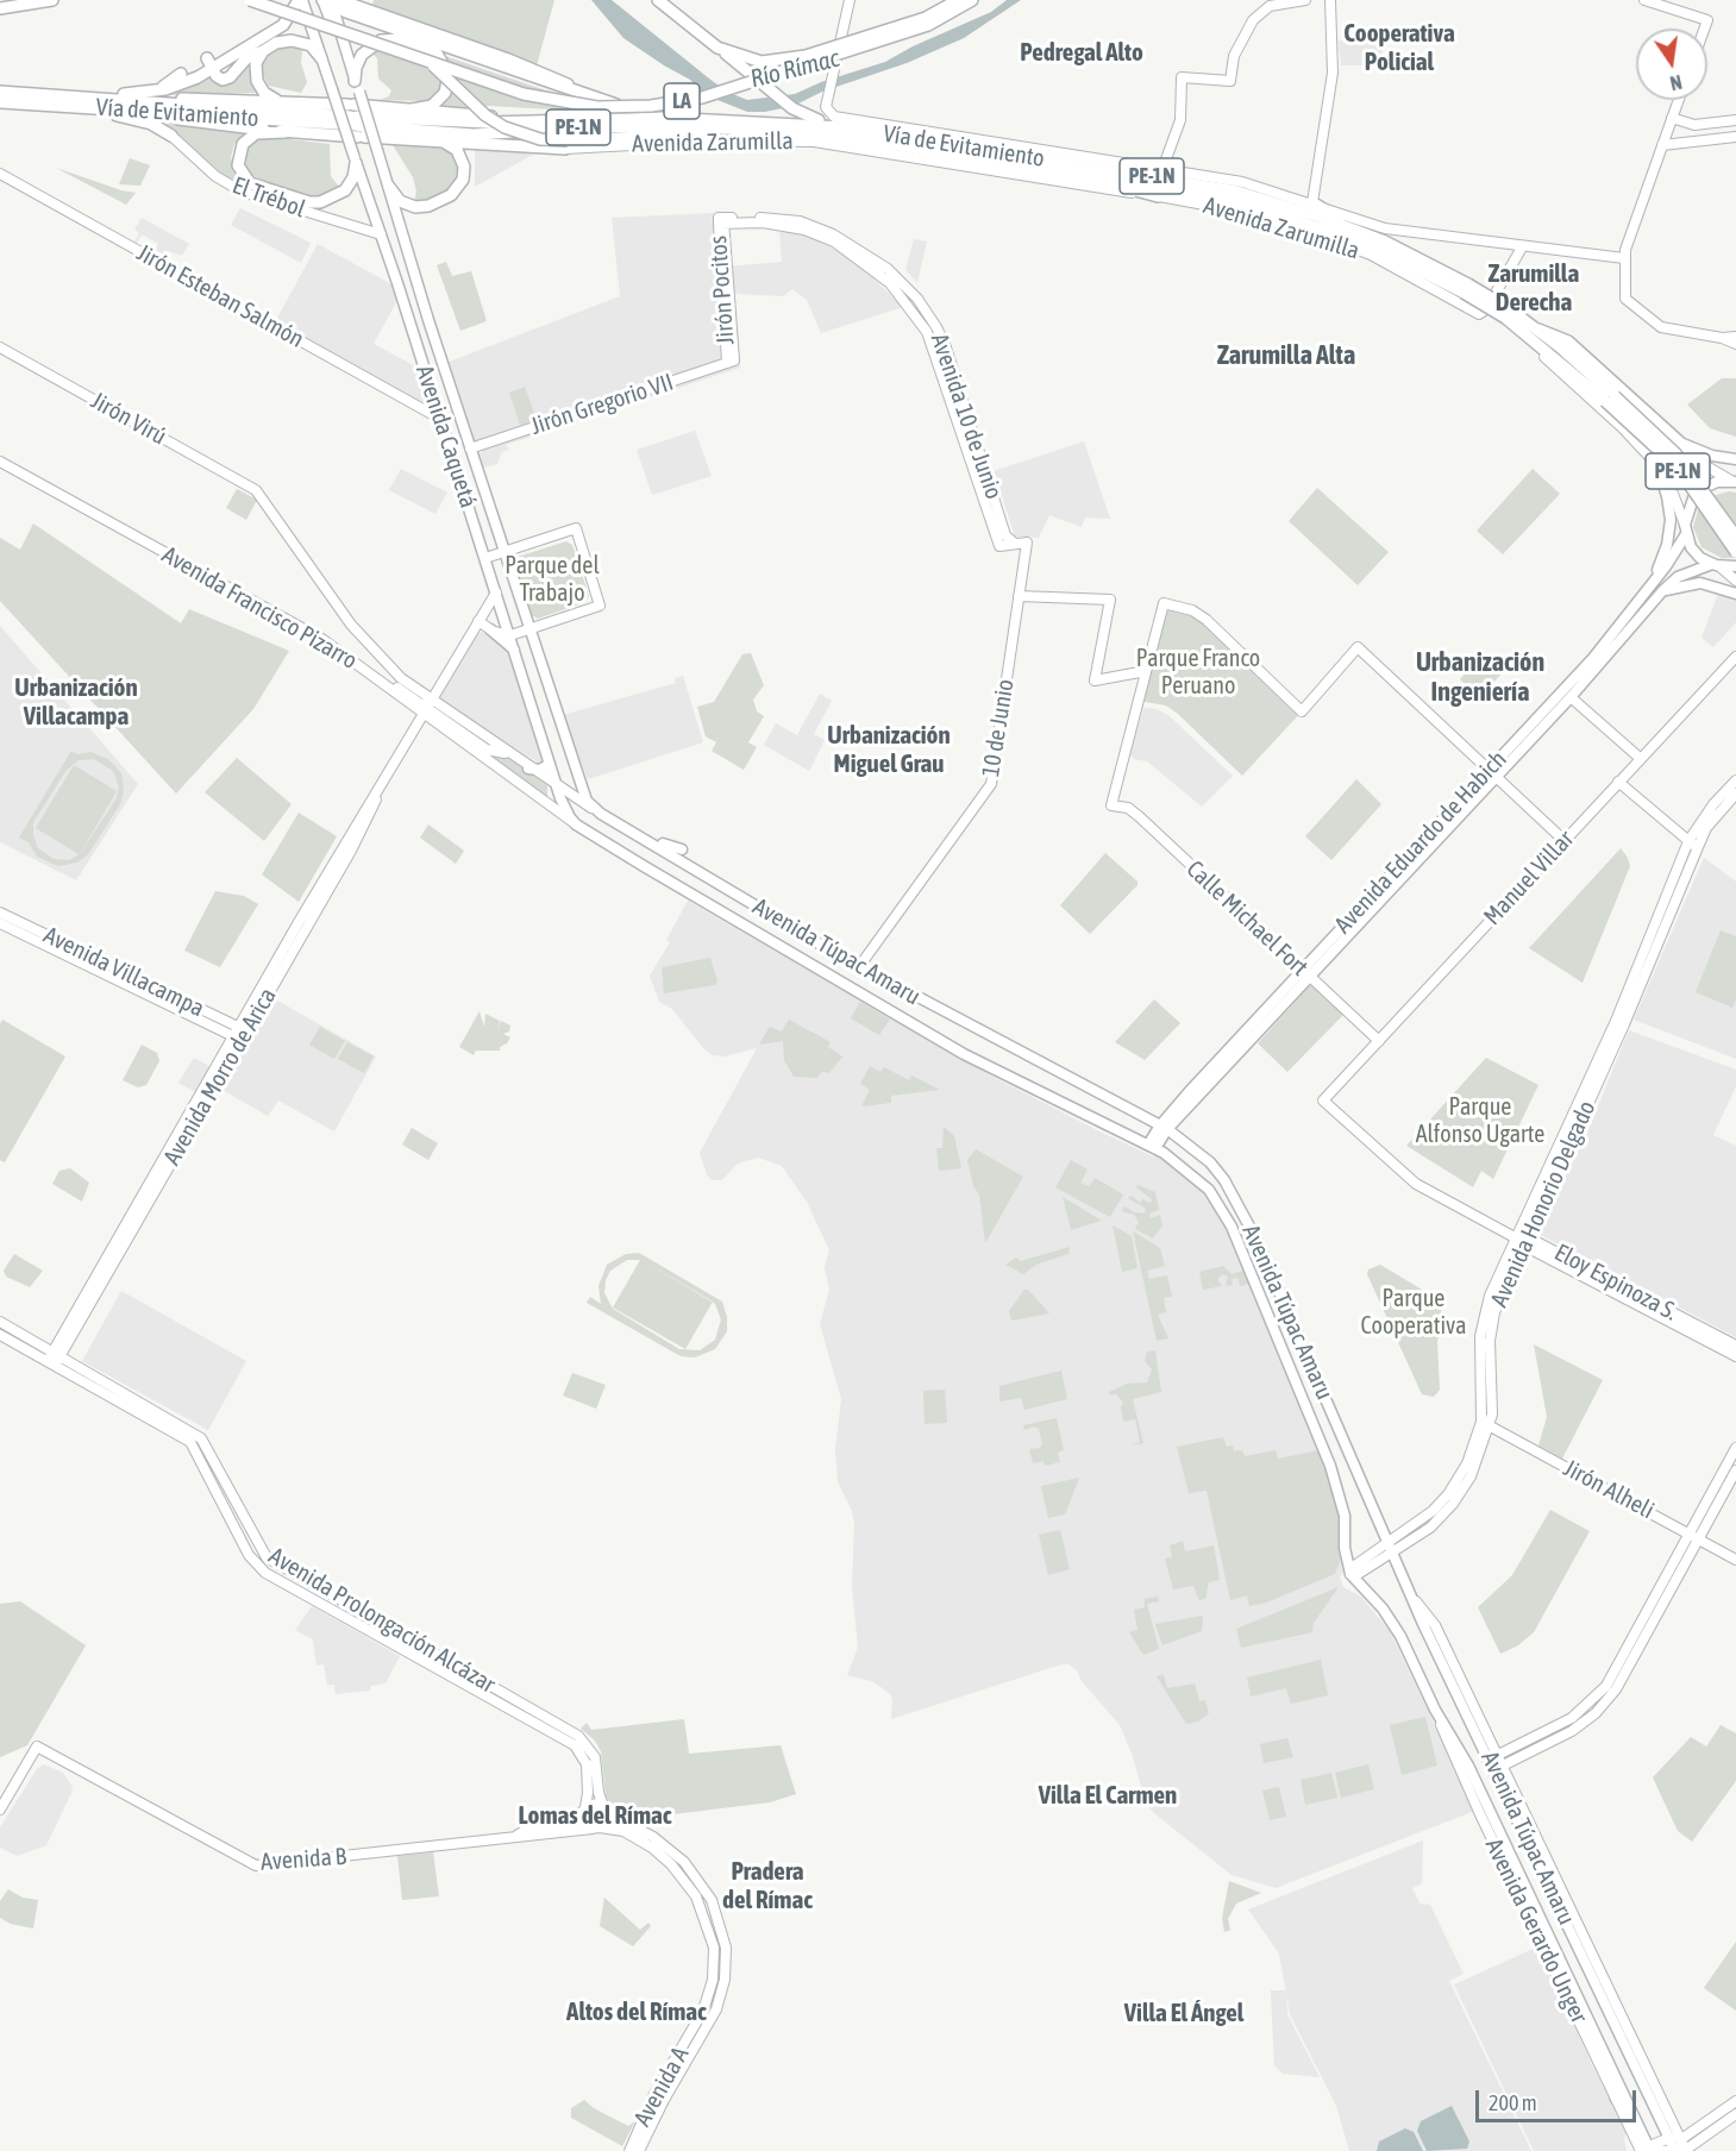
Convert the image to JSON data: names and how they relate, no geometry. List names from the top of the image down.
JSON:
{
  "streets": {
    "highway": ["LA", "Vía de Evitamiento", "PE-1N"],
    "main road": ["Avenida Caquetá", "Avenida Eduardo de Habich", "Avenida Túpac Amaru"],
    "street": [
      "Avenida Zarumilla",
      "El Trébol",
      "Jirón Pocitos",
      "Jirón Esteban Salmón",
      "Jirón Gregorio VII",
      "Avenida 10 de Junio",
      "Jirón Virú",
      "Avenida Francisco Pizarro",
      "10 de Junio",
      "Manuel Villar",
      "Calle Michael Fort",
      "Avenida Villacampa",
      "Avenida Morro de Arica",
      "Avenida Honorio Delgado",
      "Eloy Espinoza S.",
      "Jirón Alheli",
      "Avenida Prolongación Alcázar",
      "Avenida B",
      "Avenida Gerardo Unger",
      "Avenida A"
    ]
  },
  "crossings": [
    ["Vía de Evitamiento", "PE-1N"],
    ["Vía de Evitamiento", "Avenida Zarumilla"],
    ["El Trébol", "Avenida Caquetá"],
    ["Jirón Pocitos", "Jirón Gregorio VII"],
    ["Jirón Pocitos", "Avenida 10 de Junio"],
    ["Jirón Esteban Salmón", "Avenida Caquetá"],
    ["Jirón Gregorio VII", "Avenida Caquetá"],
    ["Avenida 10 de Junio", "10 de Junio"],
    ["Jirón Virú", "Avenida Morro de Arica"],
    ["Avenida Caquetá", "Avenida Francisco Pizarro"],
    ["Avenida Caquetá", "Avenida Túpac Amaru"],
    ["Avenida Caquetá", "Avenida Morro de Arica"],
    ["Avenida Francisco Pizarro", "Avenida Túpac Amaru"],
    ["Avenida Francisco Pizarro", "Avenida Morro de Arica"],
    ["Avenida Eduardo de Habich", "Calle Michael Fort"],
    ["Avenida Eduardo de Habich", "Avenida Túpac Amaru"],
    ["Manuel Villar", "Calle Michael Fort"],
    ["Manuel Villar", "Avenida Honorio Delgado"],
    ["Avenida Túpac Amaru", "Avenida Honorio Delgado"],
    ["Avenida Túpac Amaru", "Avenida Gerardo Unger"],
    ["Avenida Villacampa", "Avenida Morro de Arica"],
    ["Avenida Morro de Arica", "Avenida Prolongación Alcázar"],
    ["Avenida Honorio Delgado", "Jirón Alheli"],
    ["Avenida Prolongación Alcázar", "Avenida B"],
    ["Avenida Prolongación Alcázar", "Avenida A"],
    ["Avenida B", "Avenida A"]
  ],
  "districts": [
    "Cooperativa Policial",
    "Pedregal Alto",
    "Zarumilla Derecha",
    "Zarumilla Alta",
    "Urbanización Ingeniería",
    "Urbanización Villacampa",
    "Urbanización Miguel Grau",
    "Villa El Carmen",
    "Lomas del Rímac",
    "Pradera del Rímac",
    "Altos del Rímac",
    "Villa El Ángel"
  ],
  "water": ["Río Rímac"],
  "parks": [
    "Parque del Trabajo",
    "Parque Franco Peruano",
    "Parque Alfonso Ugarte",
    "Parque Cooperativa"
  ],
  "scale_bar": "200 m",
  "north": "bottom"
}
